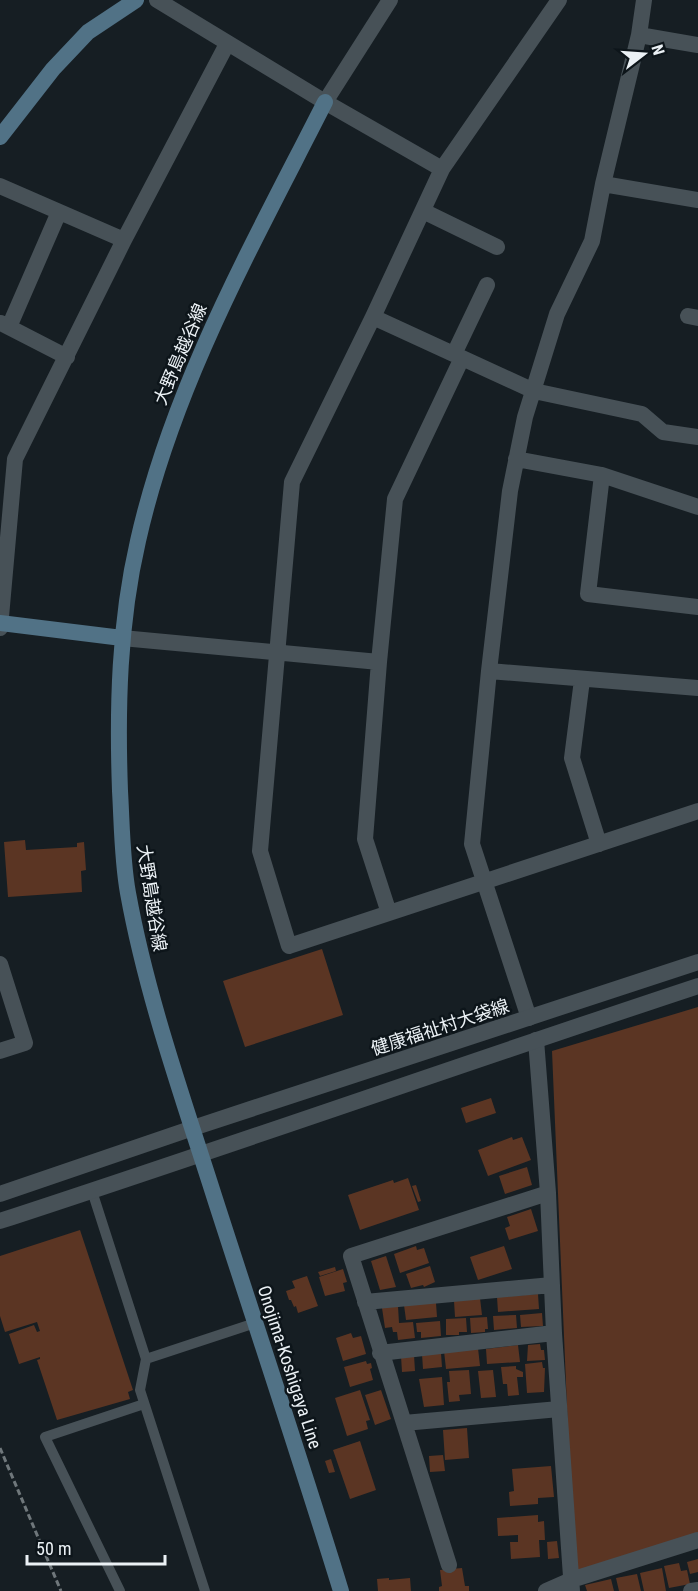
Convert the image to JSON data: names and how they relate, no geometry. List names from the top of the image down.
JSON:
{
  "streets": {
    "main road": ["大野島越谷線", "Onojima-Koshigaya Line"],
    "street": ["健康福祉村大袋線"]
  },
  "crossings": [
    ["大野島越谷線", "健康福祉村大袋線"],
    ["大野島越谷線", "Onojima-Koshigaya Line"]
  ],
  "scale_bar": "50 m",
  "north": "right"
}
